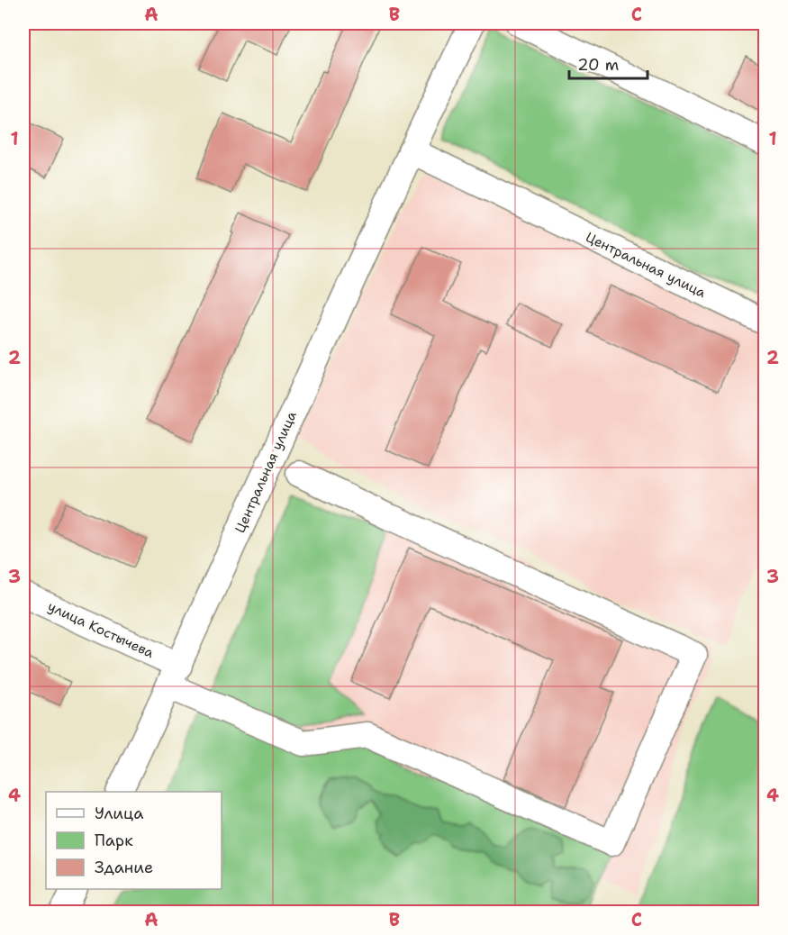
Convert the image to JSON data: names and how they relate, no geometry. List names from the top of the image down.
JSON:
{
  "streets": {
    "street": ["Центральная улица", "улица Костычева"]
  },
  "crossings": [
    ["Центральная улица", "улица Костычева"]
  ],
  "legend": ["Улица", "Парк", "Здание"],
  "scale_bar": "20 m",
  "grid": {
    "columns": ["A", "B", "C"],
    "rows": [
      "1",
      "2",
      "3",
      "4"
    ]
  }
}
